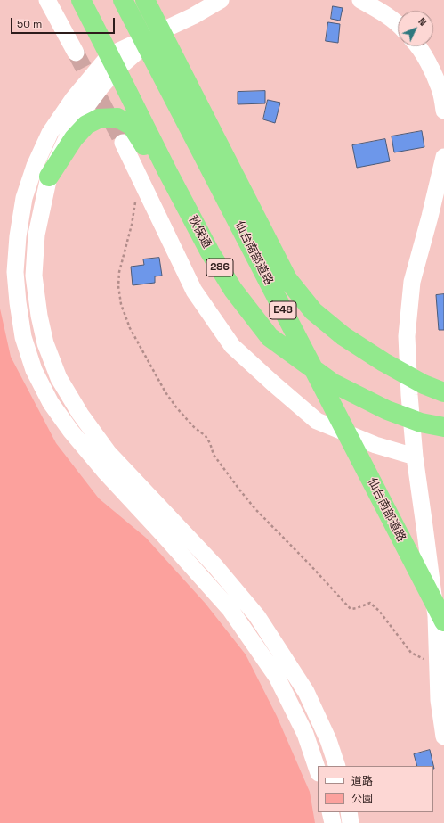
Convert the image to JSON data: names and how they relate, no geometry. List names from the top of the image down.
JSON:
{
  "streets": {
    "highway": [
      "秋保通",
      "仙台南部道路",
      "286",
      "E48"
    ]
  },
  "legend": ["道路", "公園"],
  "scale_bar": "50 m",
  "north": "top right"
}
